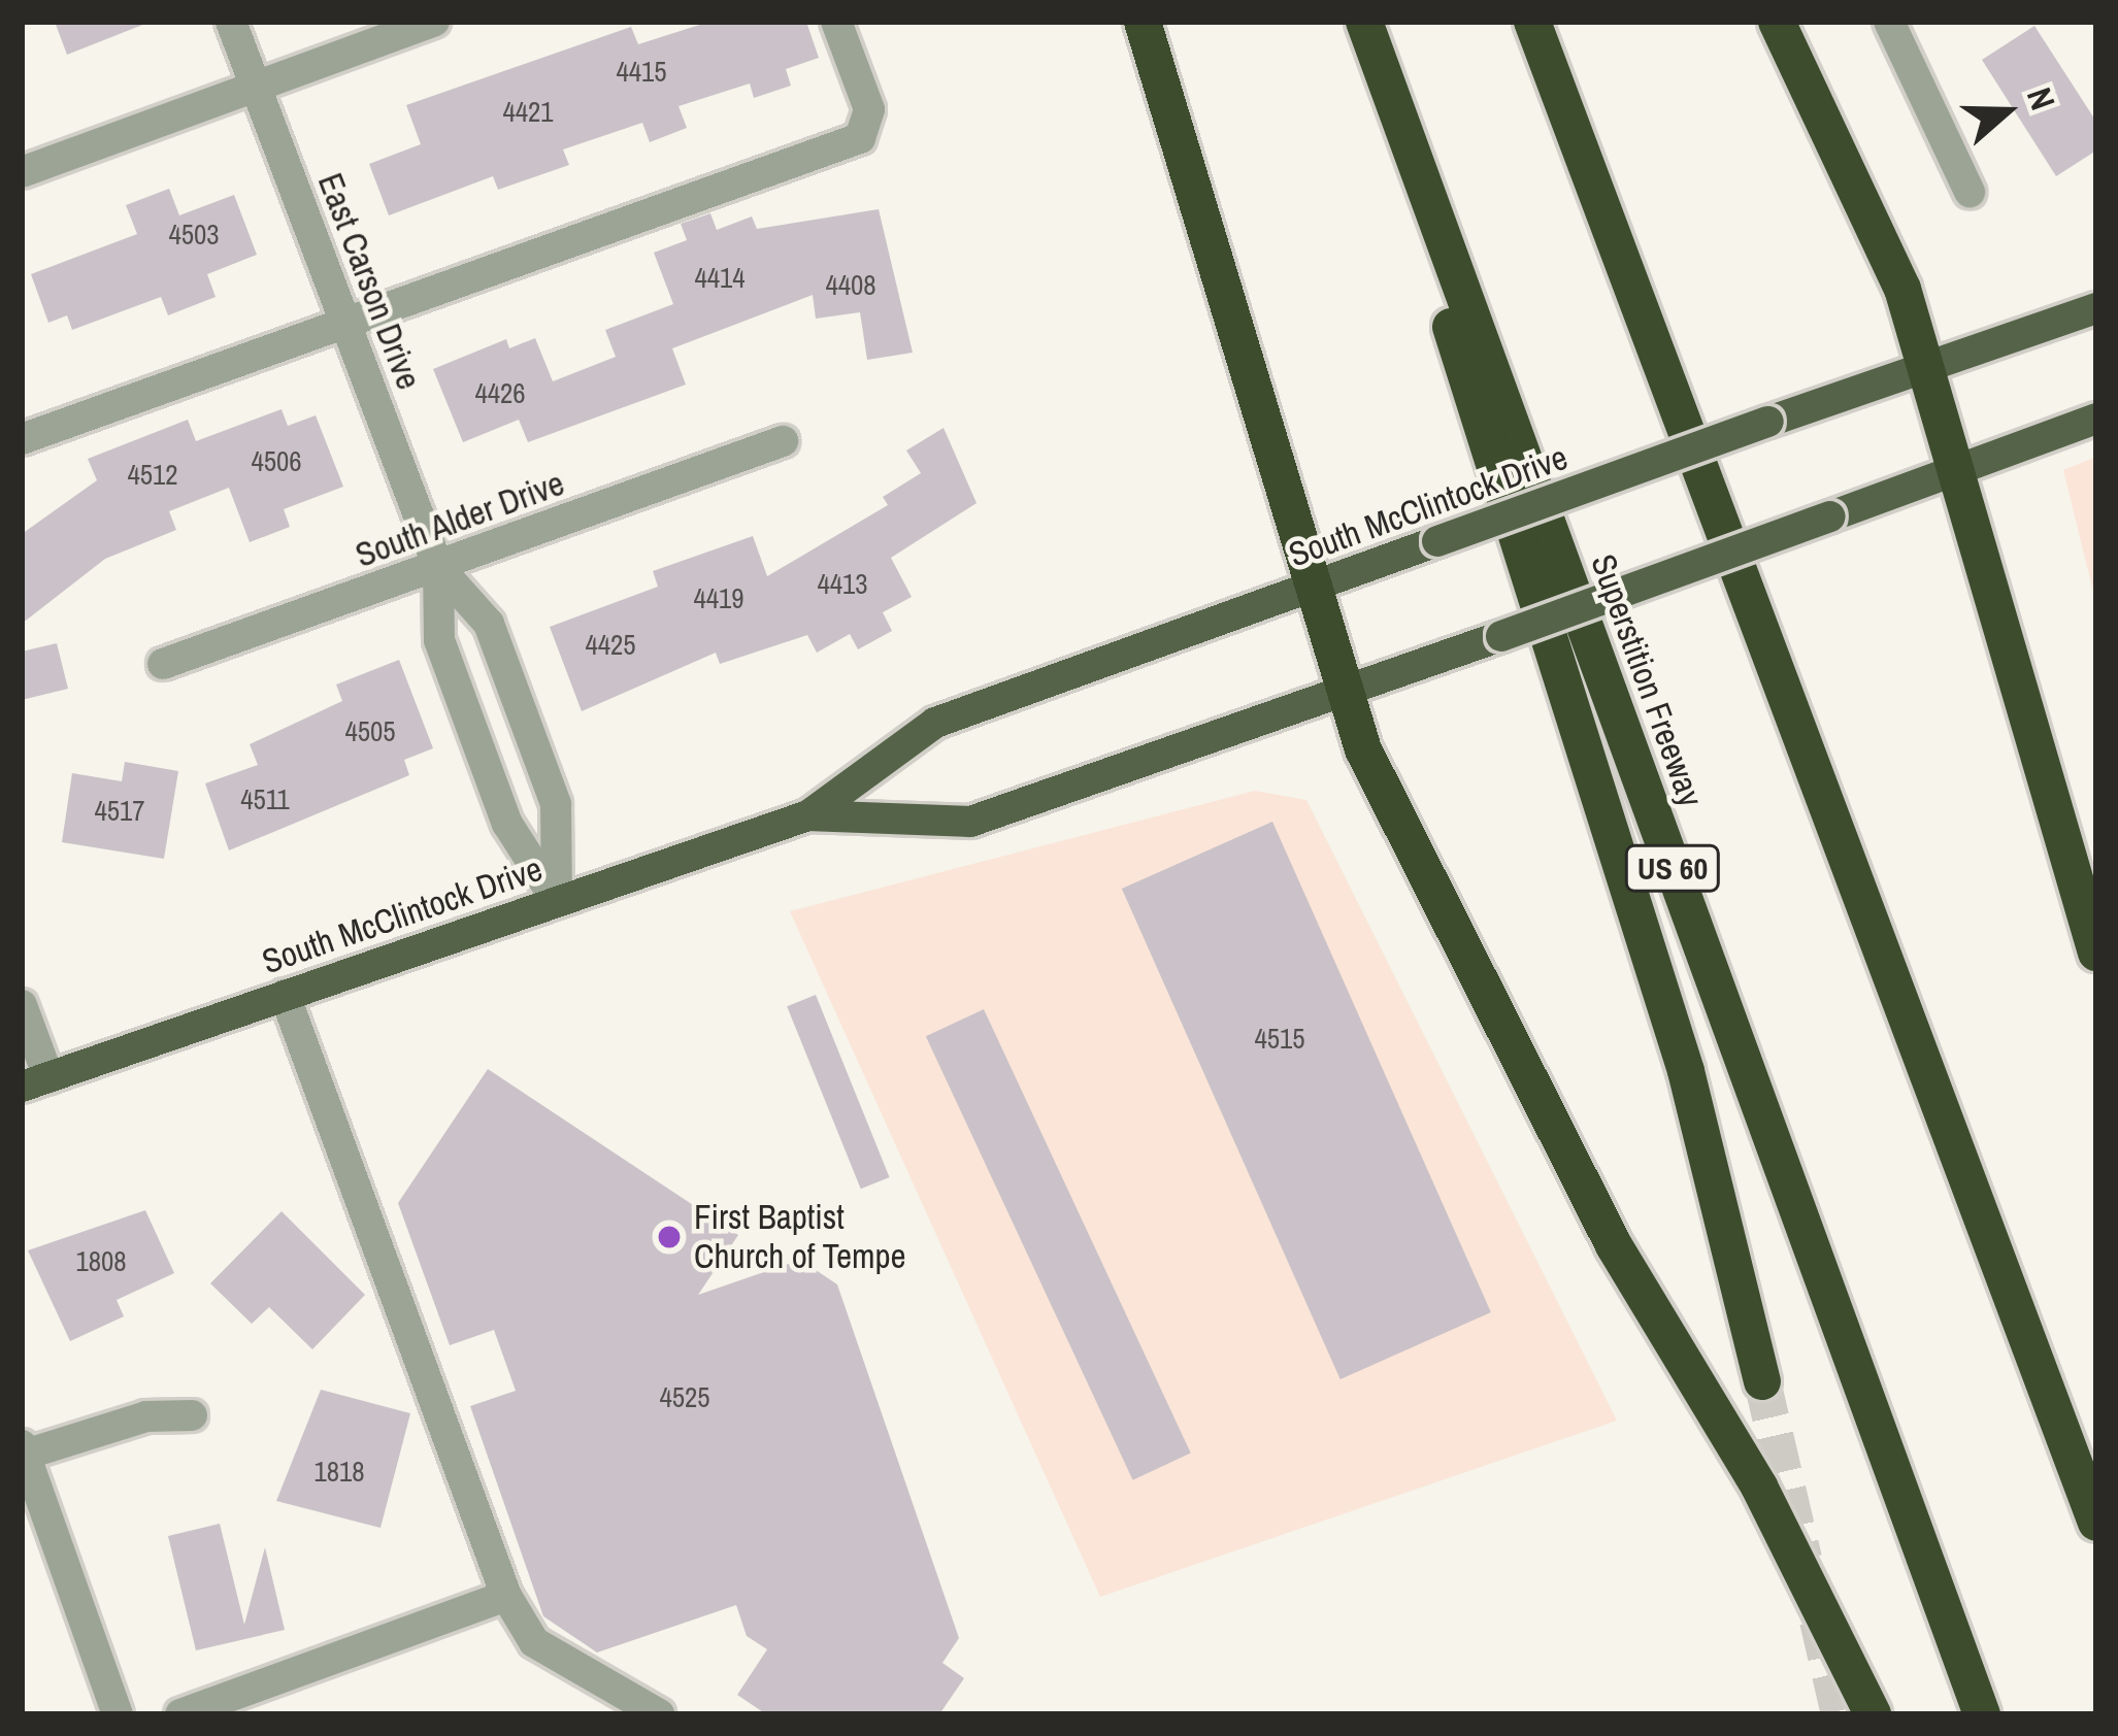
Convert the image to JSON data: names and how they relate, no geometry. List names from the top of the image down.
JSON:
{
  "streets": {
    "highway": ["Superstition Freeway", "US 60"],
    "main road": ["South McClintock Drive"],
    "street": ["East Carson Drive", "South Alder Drive"]
  },
  "crossings": [
    ["East Carson Drive", "South McClintock Drive"],
    ["East Carson Drive", "South Alder Drive"]
  ],
  "places": ["First Baptist Church of Tempe"],
  "house_numbers": [
    "4415",
    "4421",
    "4503",
    "4414",
    "4408",
    "4426",
    "4506",
    "4512",
    "4413",
    "4419",
    "4425",
    "4505",
    "4511",
    "4517",
    "4515",
    "1808",
    "4525",
    "1818"
  ],
  "north": "right"
}
